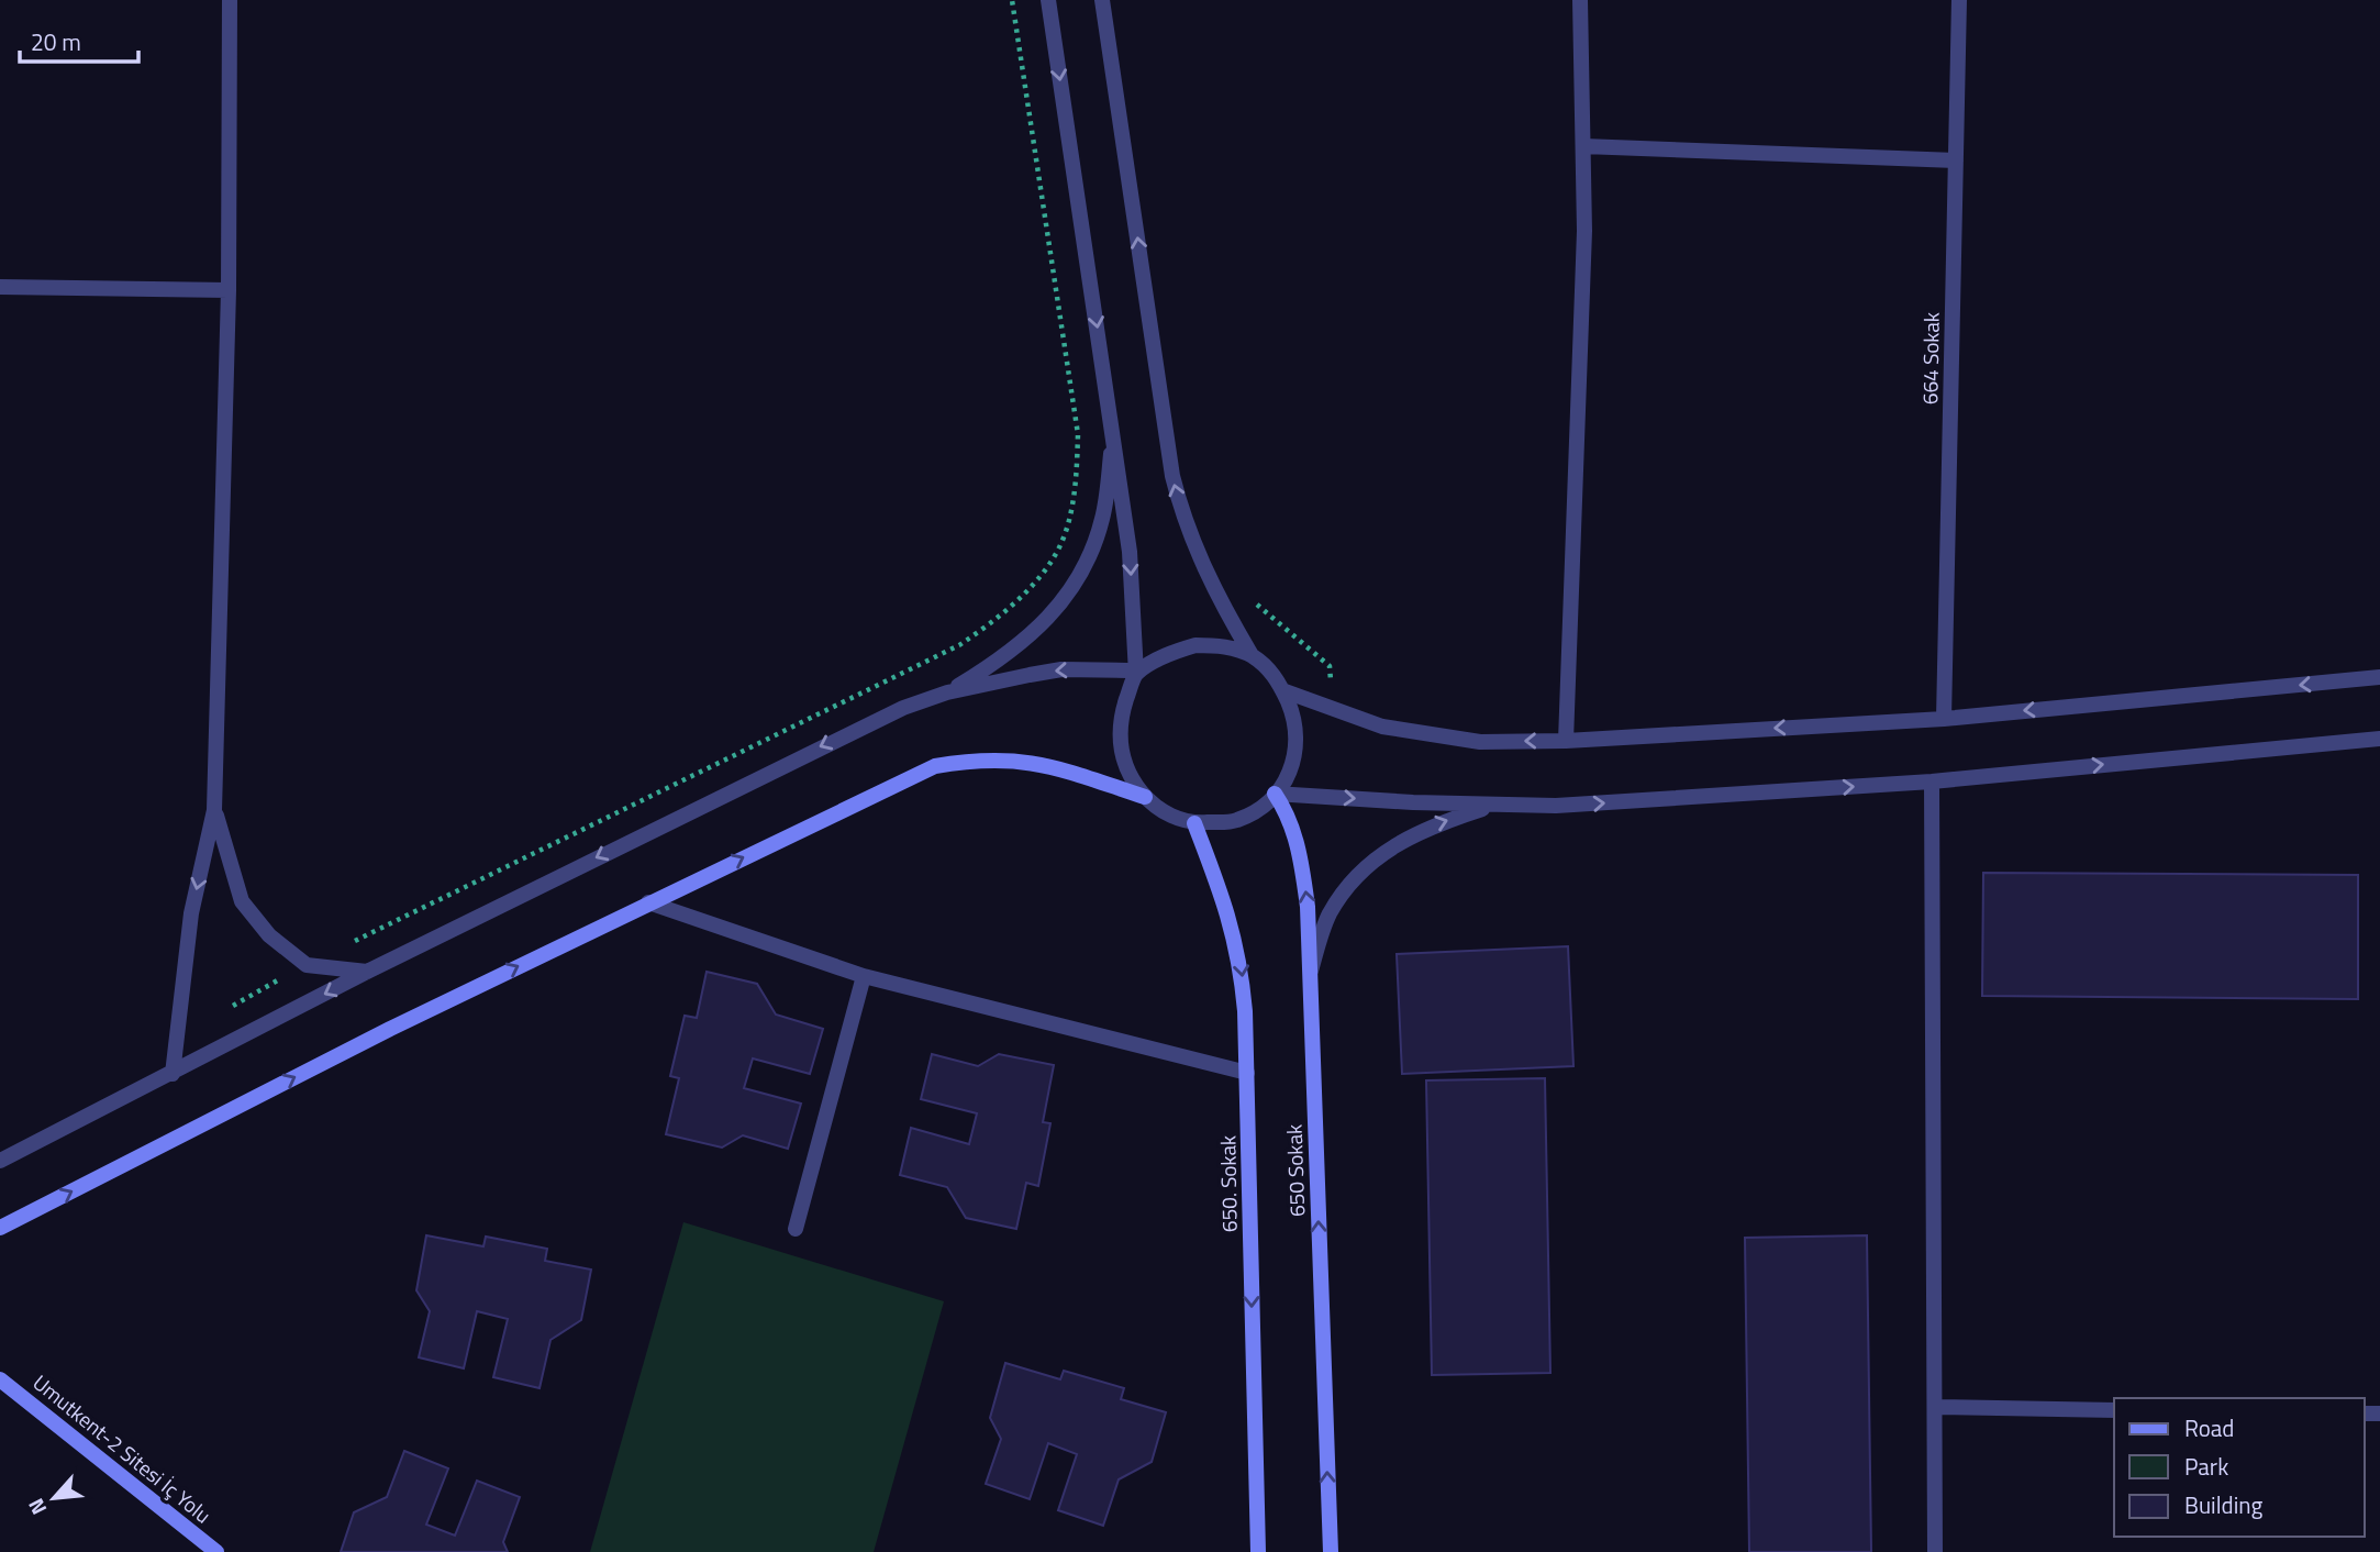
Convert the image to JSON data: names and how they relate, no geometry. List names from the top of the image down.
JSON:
{
  "streets": {
    "street": [
      "664 Sokak",
      "650 Sokak",
      "650. Sokak",
      "Umutkent-2 Sitesi İç Yolu"
    ]
  },
  "crossings": [
    ["650 Sokak", "650. Sokak"]
  ],
  "one_way": ["650 Sokak", "650. Sokak"],
  "legend": ["Road", "Park", "Building"],
  "scale_bar": "20 m",
  "north": "bottom left"
}
